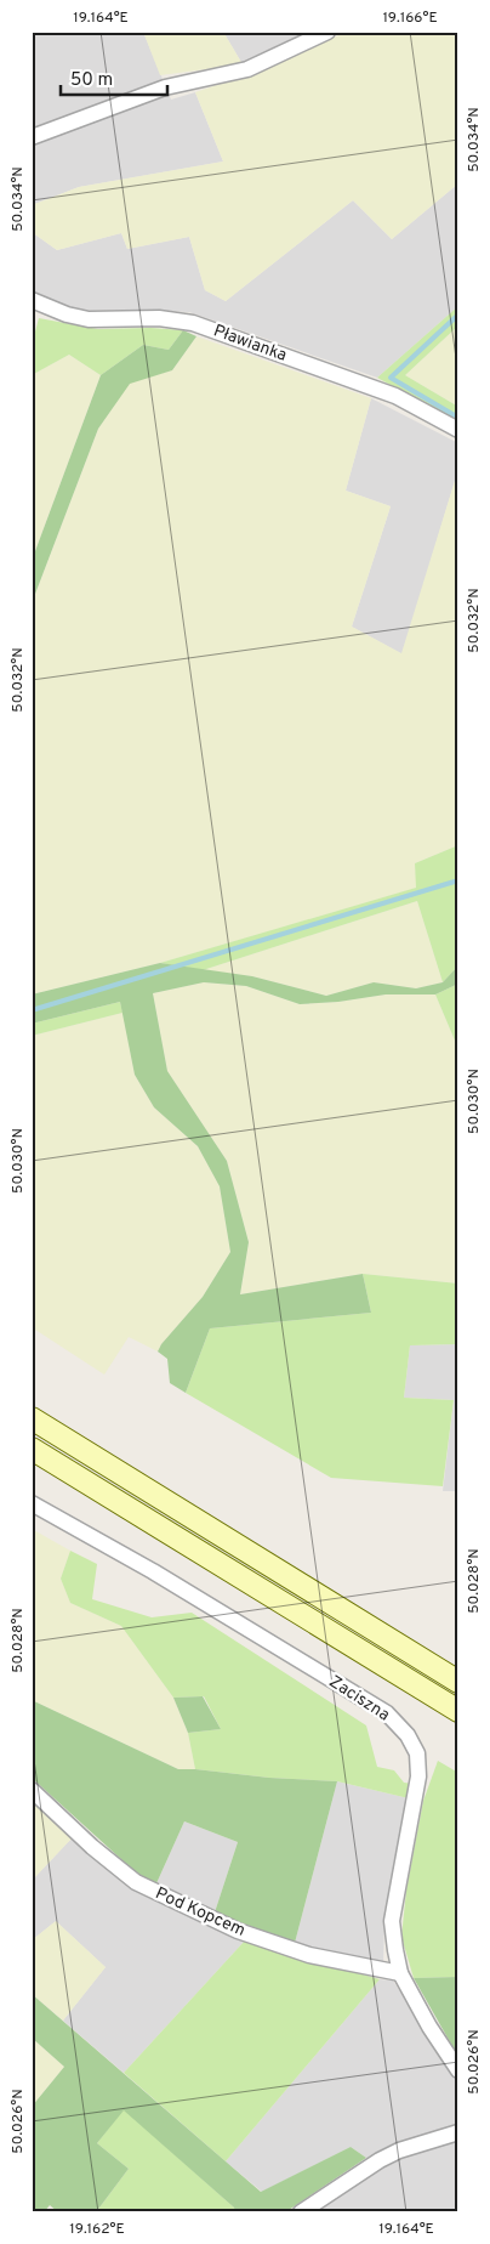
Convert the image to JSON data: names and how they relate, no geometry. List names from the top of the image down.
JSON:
{
  "streets": {
    "street": ["Pławianka", "Zaciszna", "Pod Kopcem"]
  },
  "crossings": [
    ["Zaciszna", "Pod Kopcem"]
  ],
  "scale_bar": "50 m",
  "coordinates": [
    "19.164°E",
    "19.166°E",
    "50.034°N",
    "50.032°N",
    "50.030°N",
    "50.028°N",
    "50.026°N",
    "19.162°E"
  ]
}
